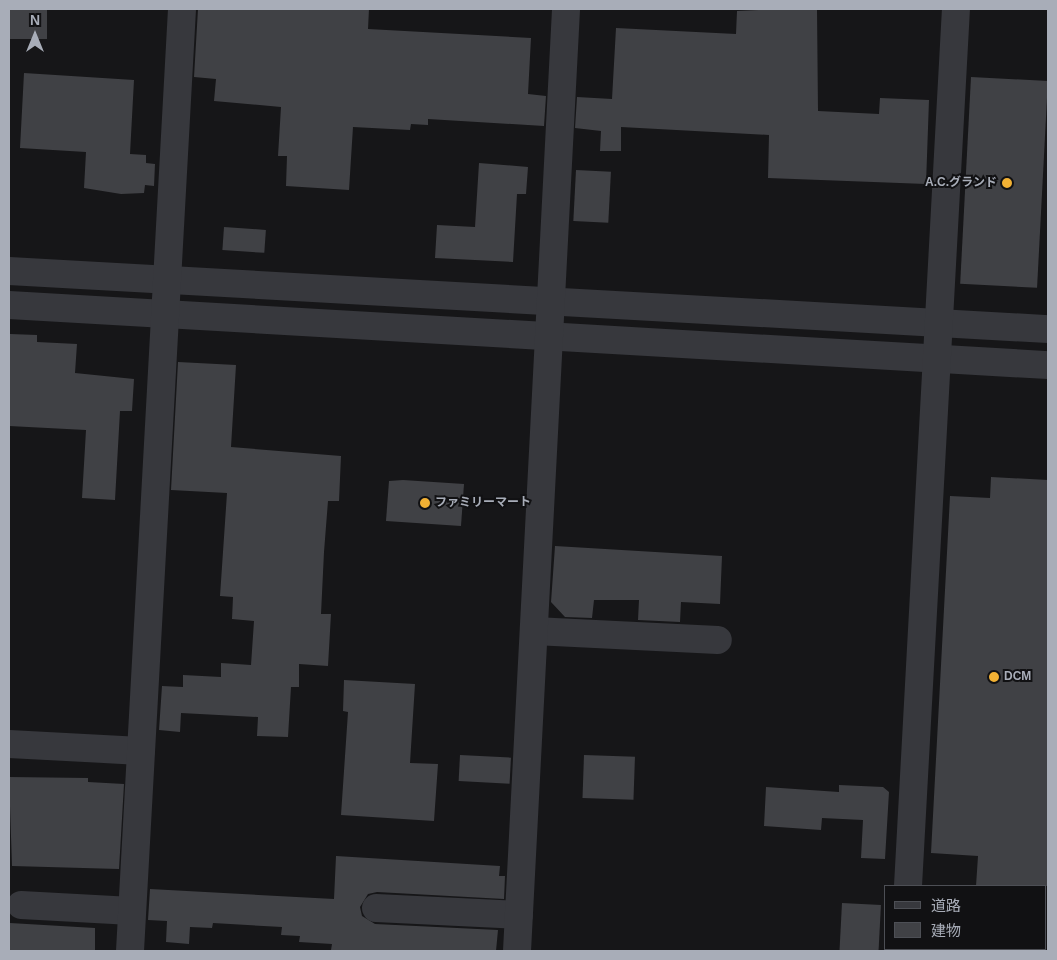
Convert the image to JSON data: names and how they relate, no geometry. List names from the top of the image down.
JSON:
{
  "places": ["A.C.グランド", "ファミリーマート", "DCM"],
  "legend": ["道路", "建物"],
  "north": "top"
}
